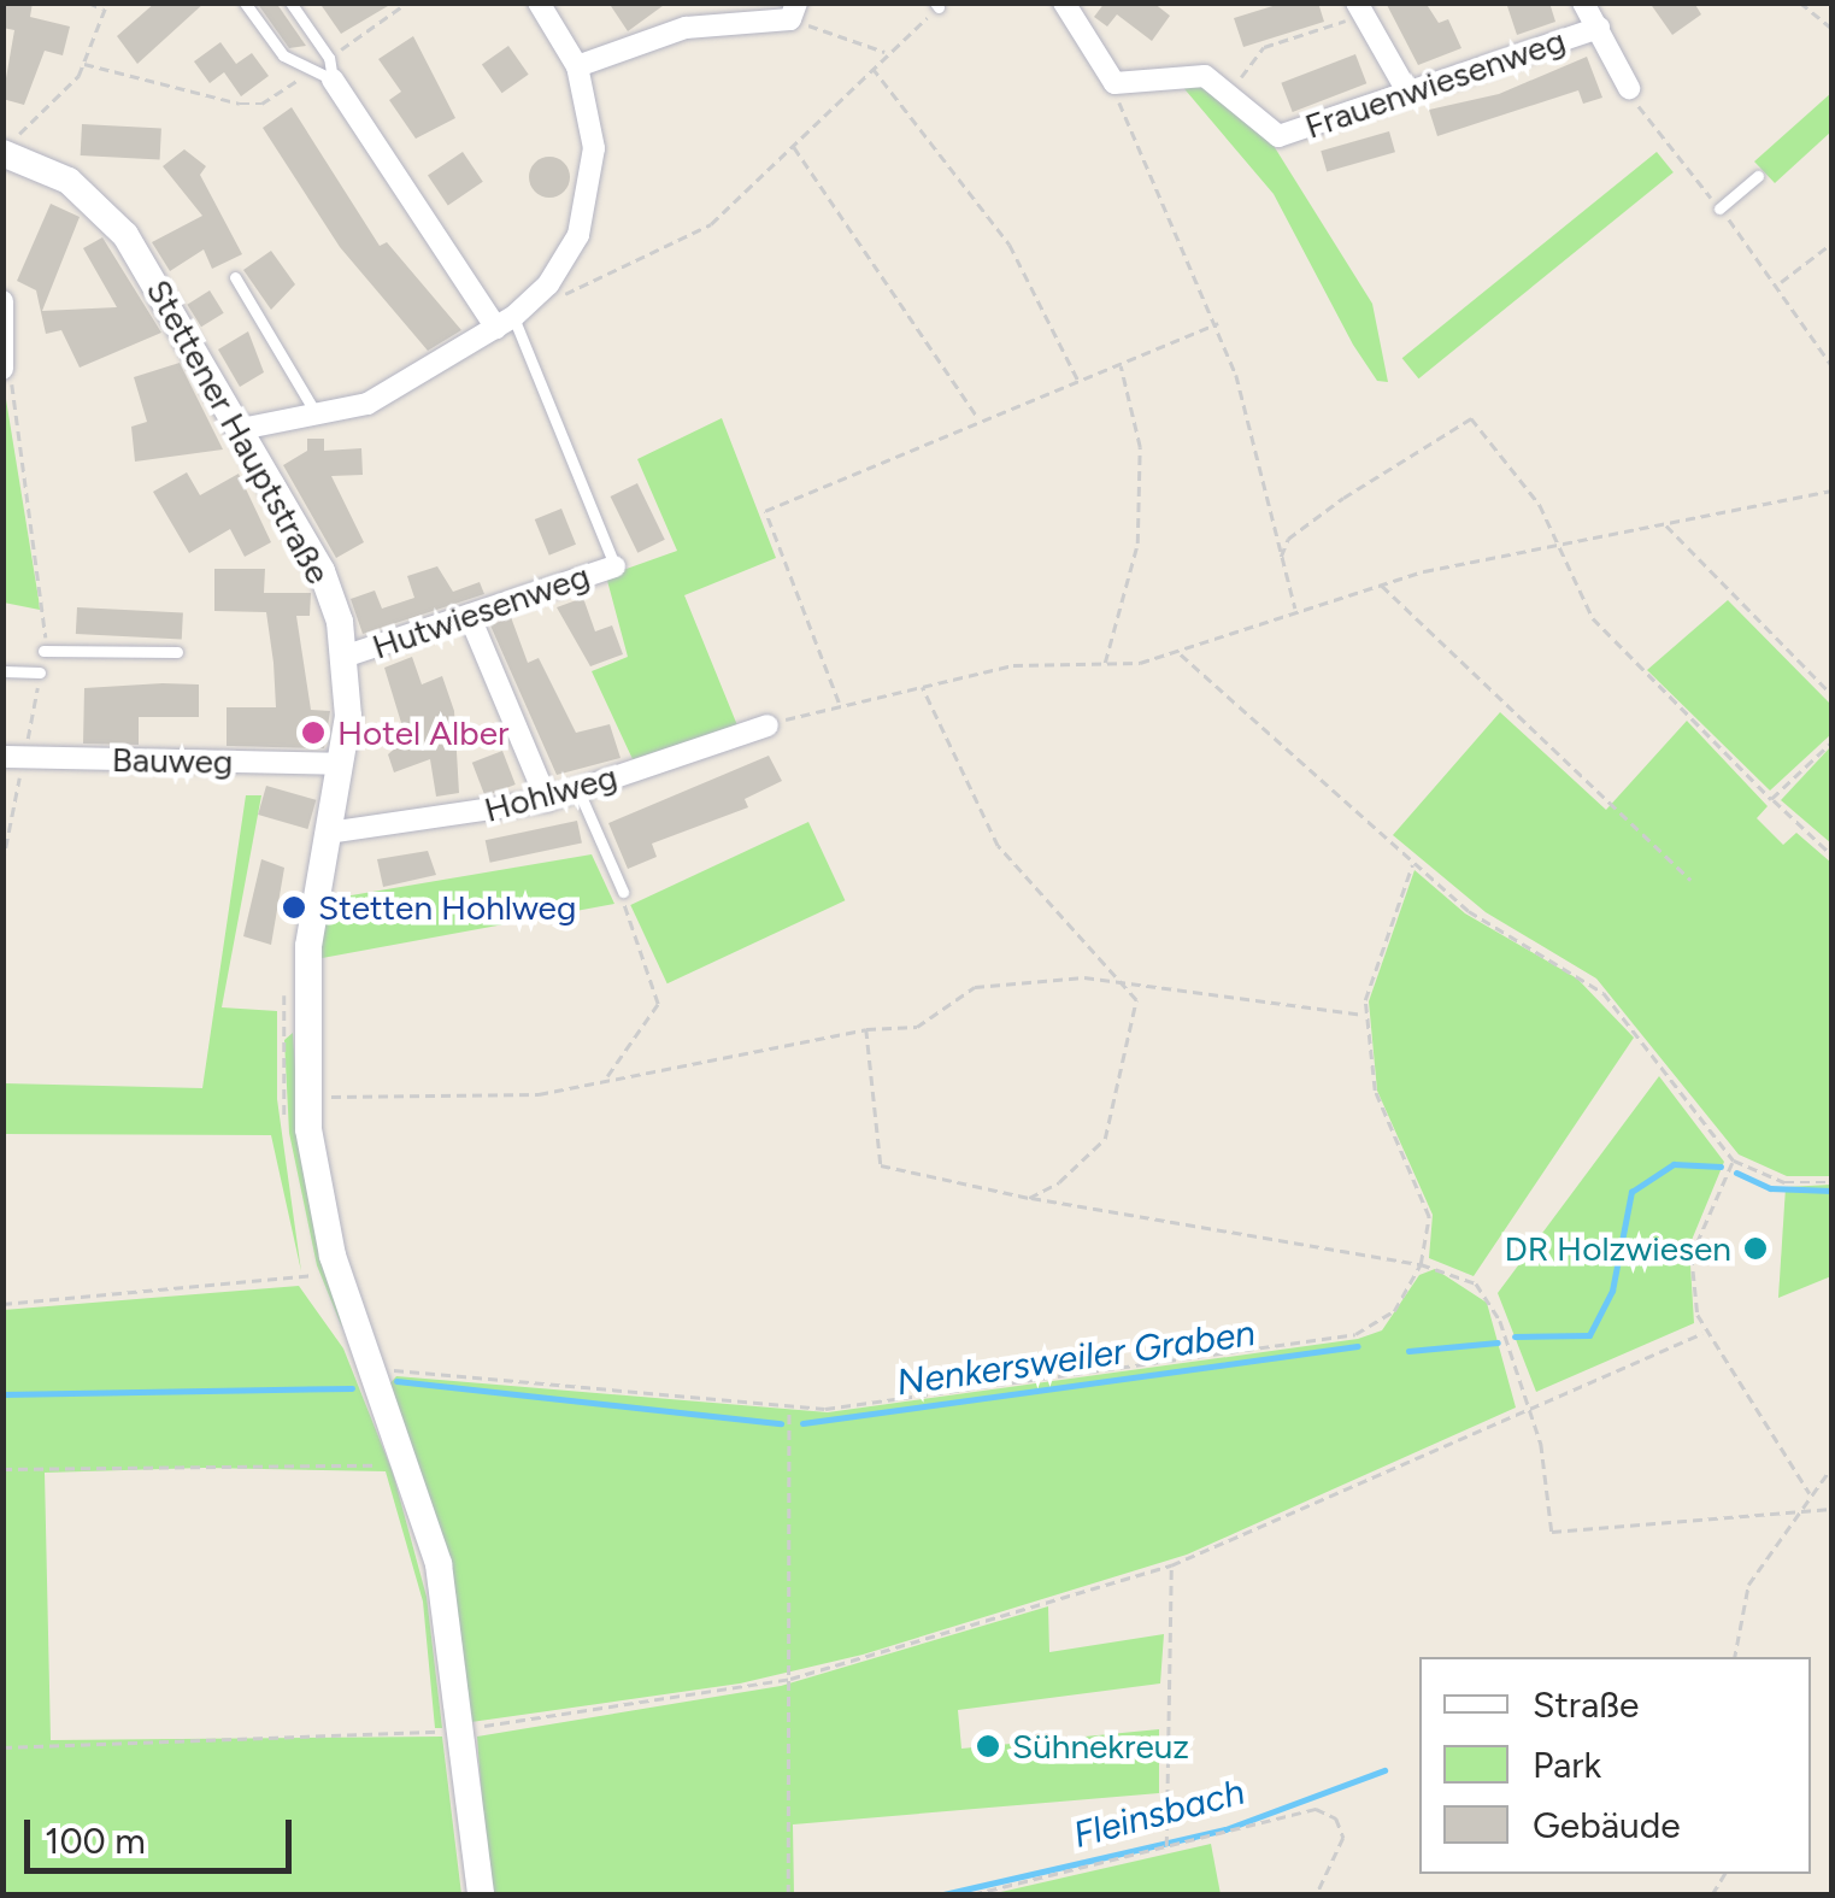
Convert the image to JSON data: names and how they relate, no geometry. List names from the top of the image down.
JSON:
{
  "streets": {
    "street": [
      "Frauenwiesenweg",
      "Stettener Hauptstraße",
      "Hutwiesenweg",
      "Bauweg",
      "Hohlweg"
    ]
  },
  "crossings": [
    ["Stettener Hauptstraße", "Hutwiesenweg"],
    ["Stettener Hauptstraße", "Bauweg"],
    ["Stettener Hauptstraße", "Hohlweg"]
  ],
  "water": ["Nenkersweiler Graben", "Fleinsbach"],
  "places": [
    "Hotel Alber",
    "Stetten Hohlweg",
    "DR Holzwiesen",
    "Sühnekreuz"
  ],
  "legend": ["Straße", "Park", "Gebäude"],
  "scale_bar": "100 m"
}
